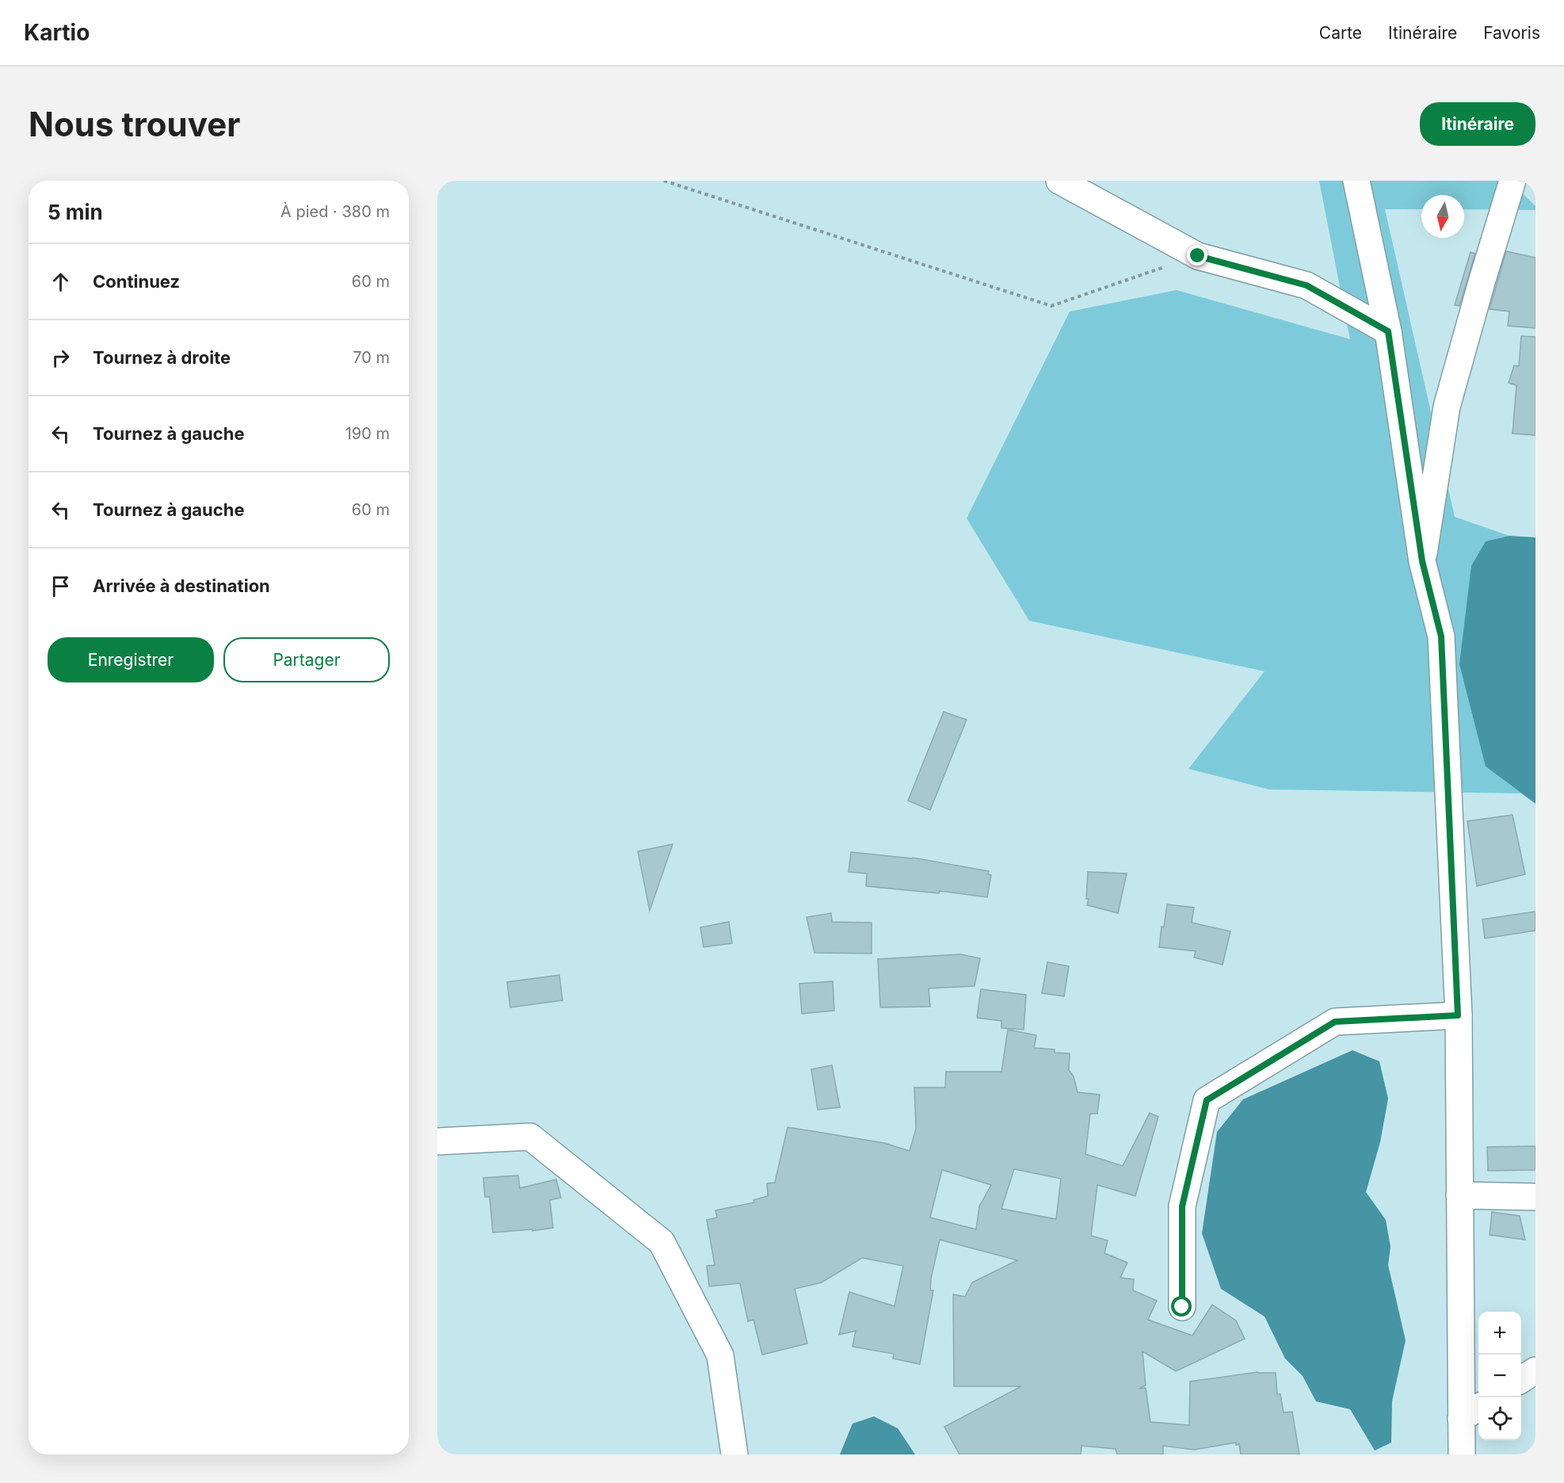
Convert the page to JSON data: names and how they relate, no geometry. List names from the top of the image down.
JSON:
{
  "north": "bottom",
  "page": {
    "header": "Kartio",
    "nav": ["Carte", "Itinéraire", "Favoris"],
    "buttons": [
      "Itinéraire",
      ["Enregistrer", "Partager"]
    ],
    "title": "Nous trouver",
    "heading": ["5 min", "À pied · 380 m"],
    "list": [
      ["Continuez", "60 m"],
      ["Tournez à droite", "70 m"],
      ["Tournez à gauche", "190 m"],
      ["Tournez à gauche", "60 m"],
      "Arrivée à destination"
    ],
    "map_buttons": ["+", "−"]
  }
}
